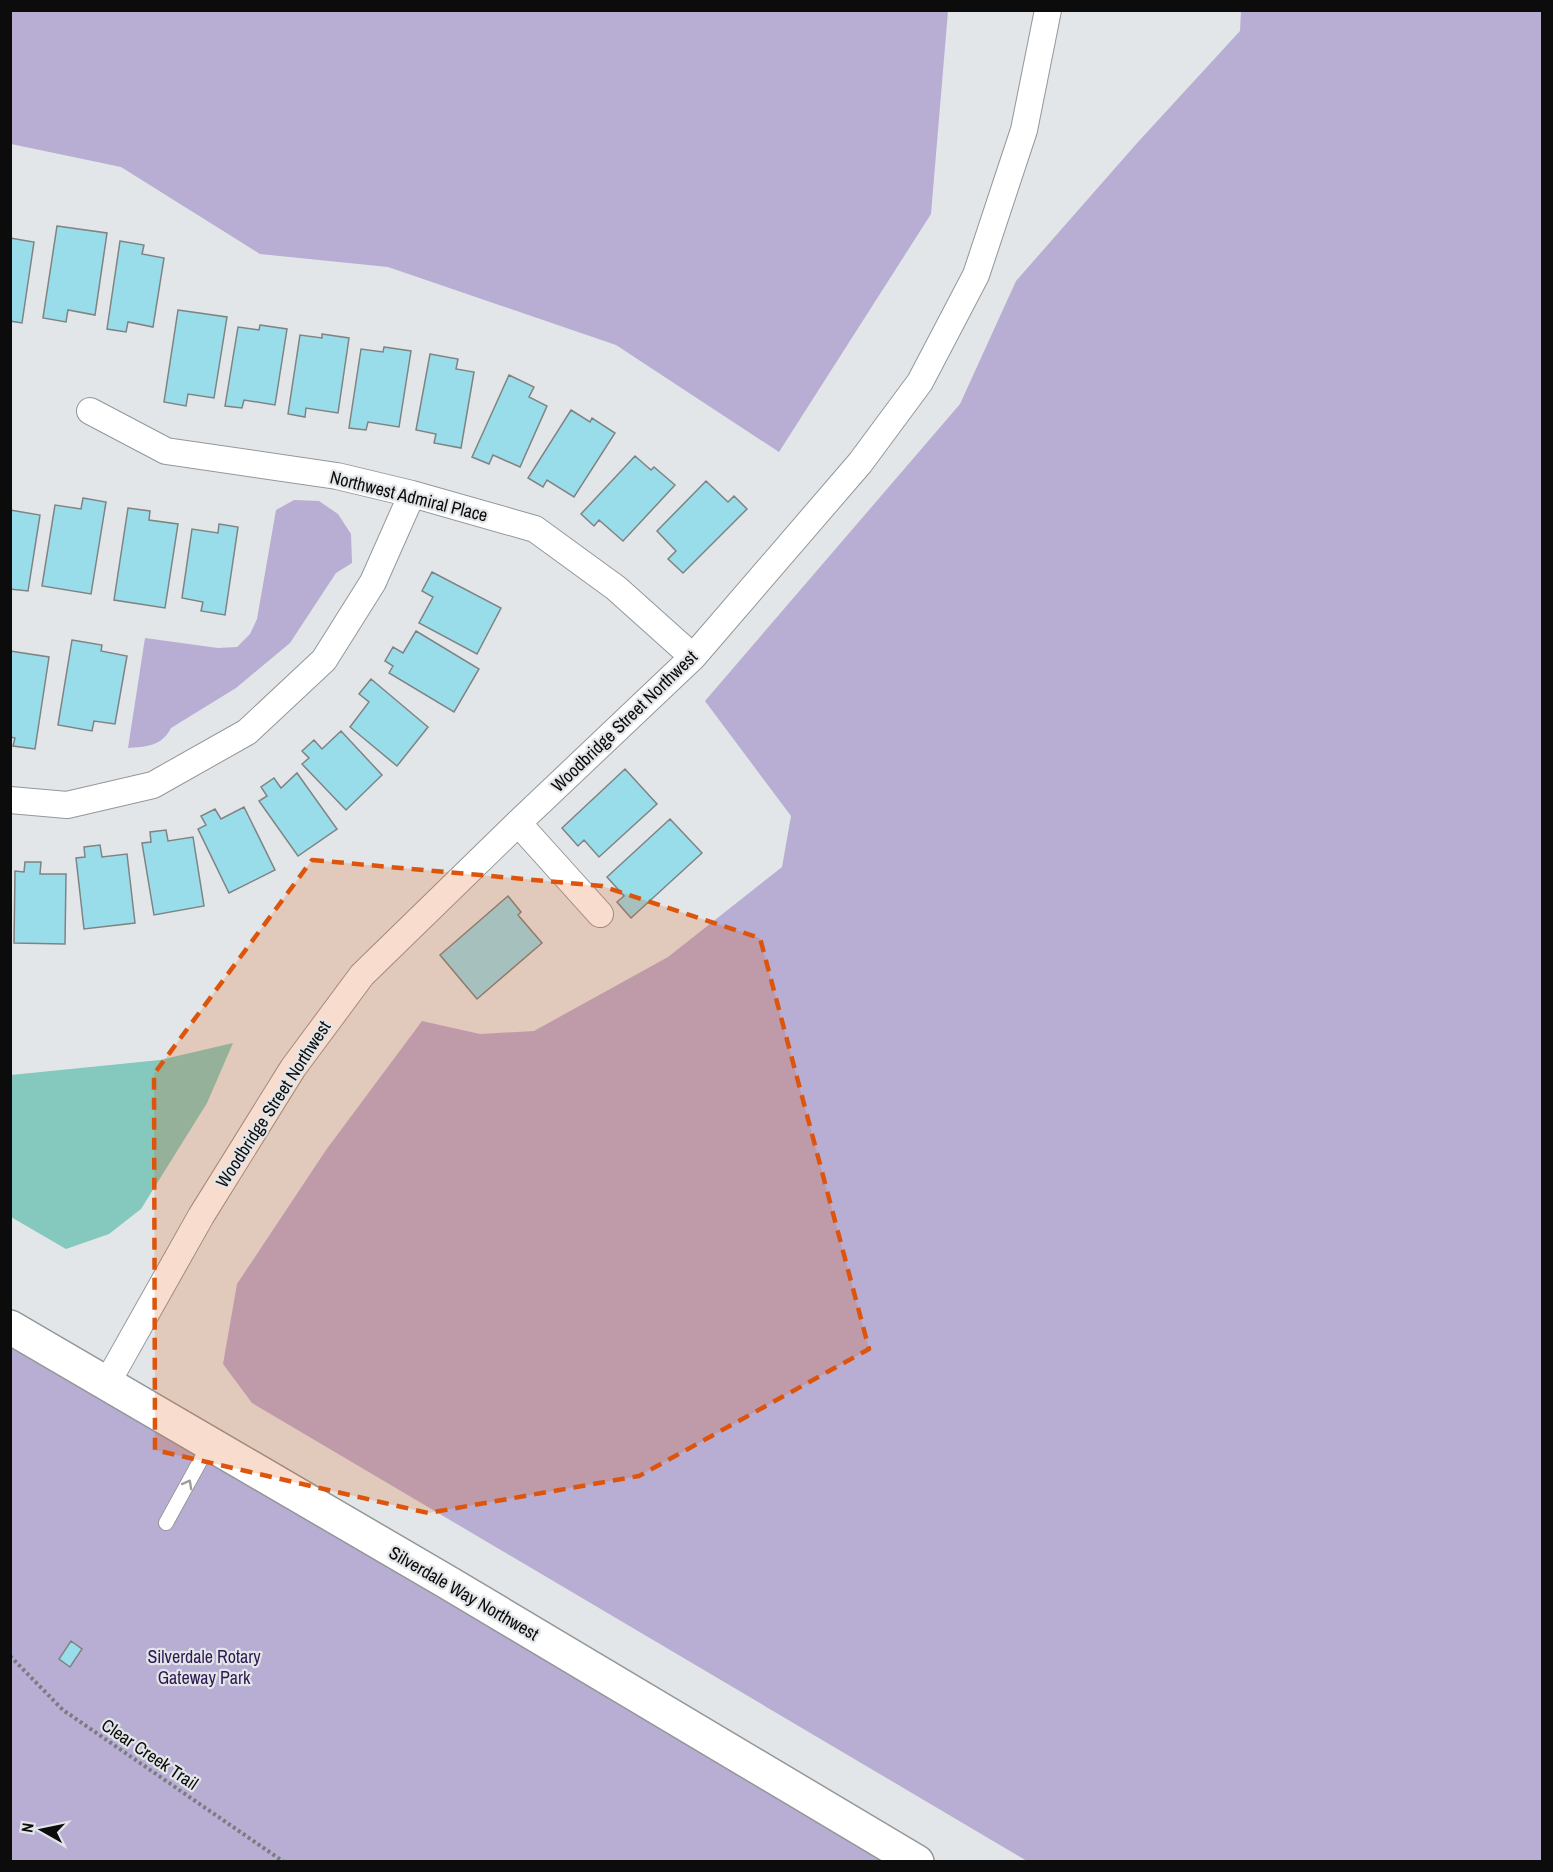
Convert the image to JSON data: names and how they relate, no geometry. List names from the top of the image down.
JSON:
{
  "streets": {
    "main road": ["Silverdale Way Northwest"],
    "street": ["Northwest Admiral Place", "Woodbridge Street Northwest"],
    "path": ["Clear Creek Trail"]
  },
  "crossings": [
    ["Northwest Admiral Place", "Woodbridge Street Northwest"],
    ["Woodbridge Street Northwest", "Silverdale Way Northwest"]
  ],
  "parks": ["Silverdale Rotary Gateway Park"],
  "north": "left"
}
